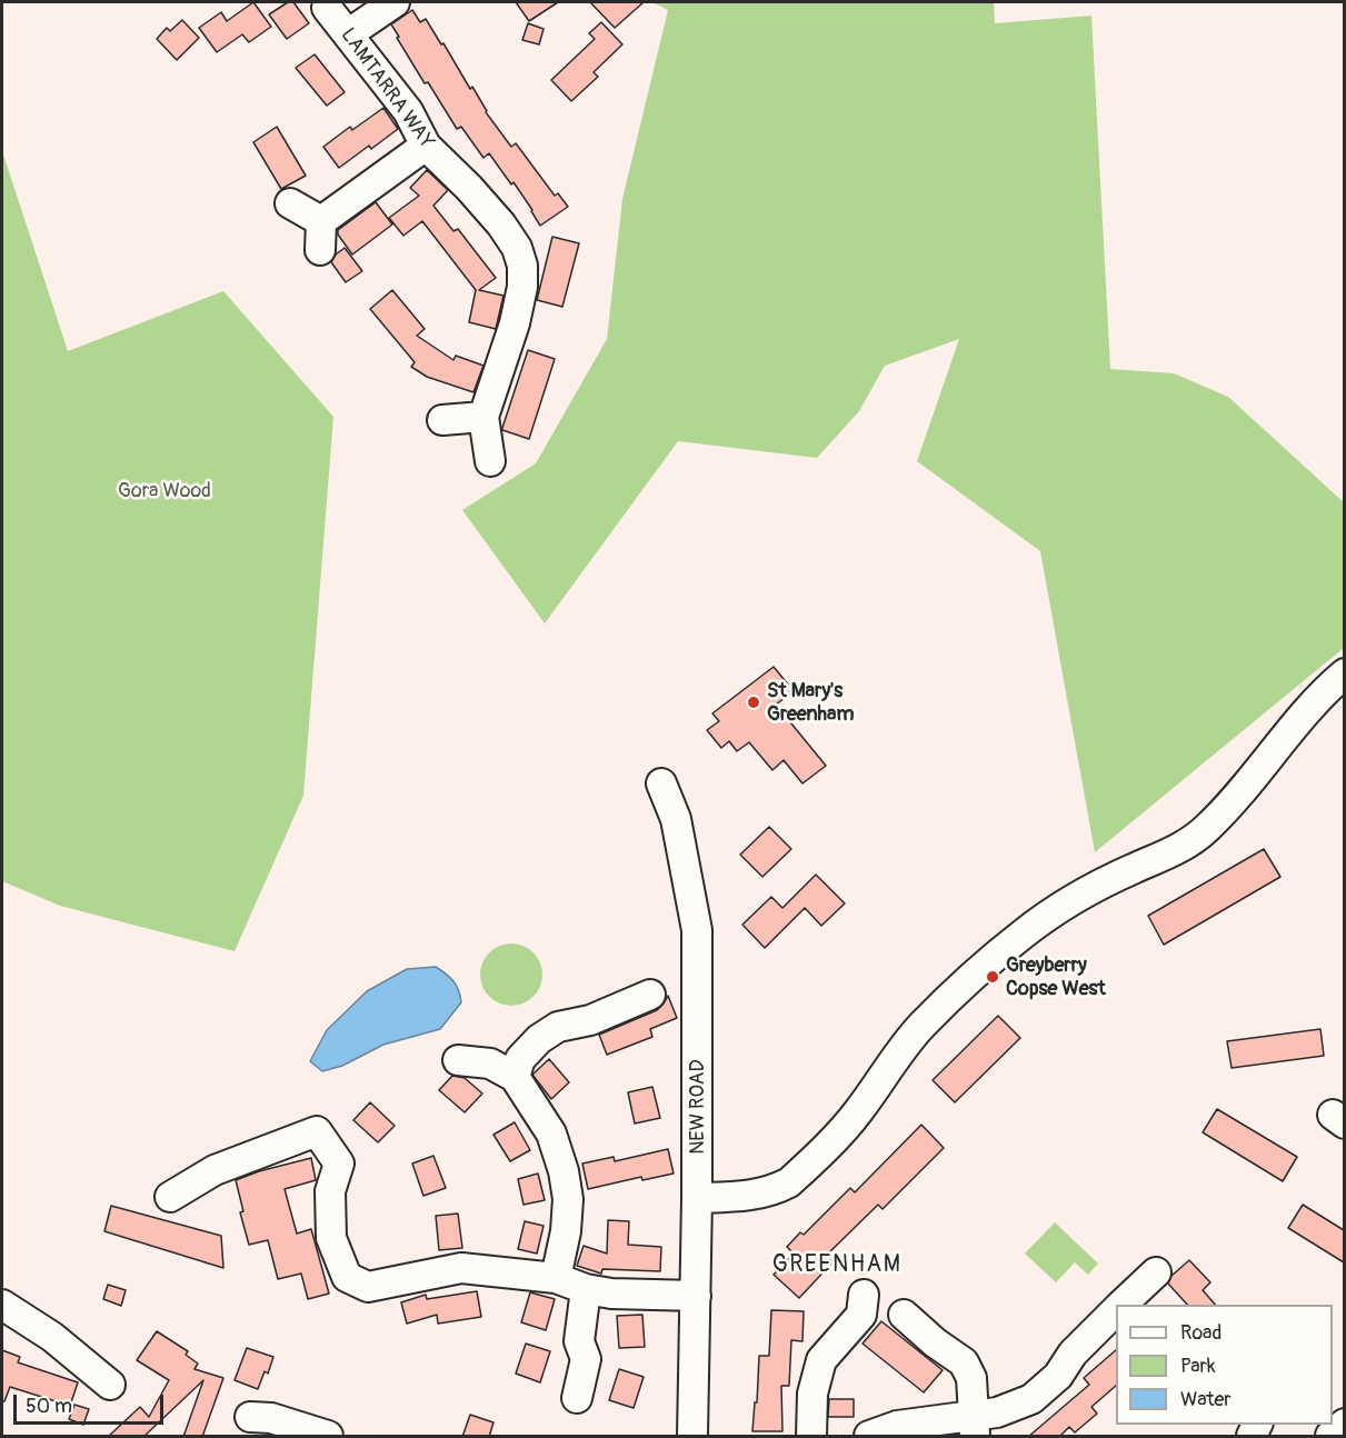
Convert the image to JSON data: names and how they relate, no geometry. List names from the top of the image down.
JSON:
{
  "streets": {
    "street": ["LAMTARRA WAY", "NEW ROAD"]
  },
  "districts": ["GREENHAM"],
  "parks": ["Gora Wood"],
  "places": ["St Mary's Greenham", "Greyberry Copse West"],
  "legend": ["Road", "Park", "Water"],
  "scale_bar": "50 m"
}
